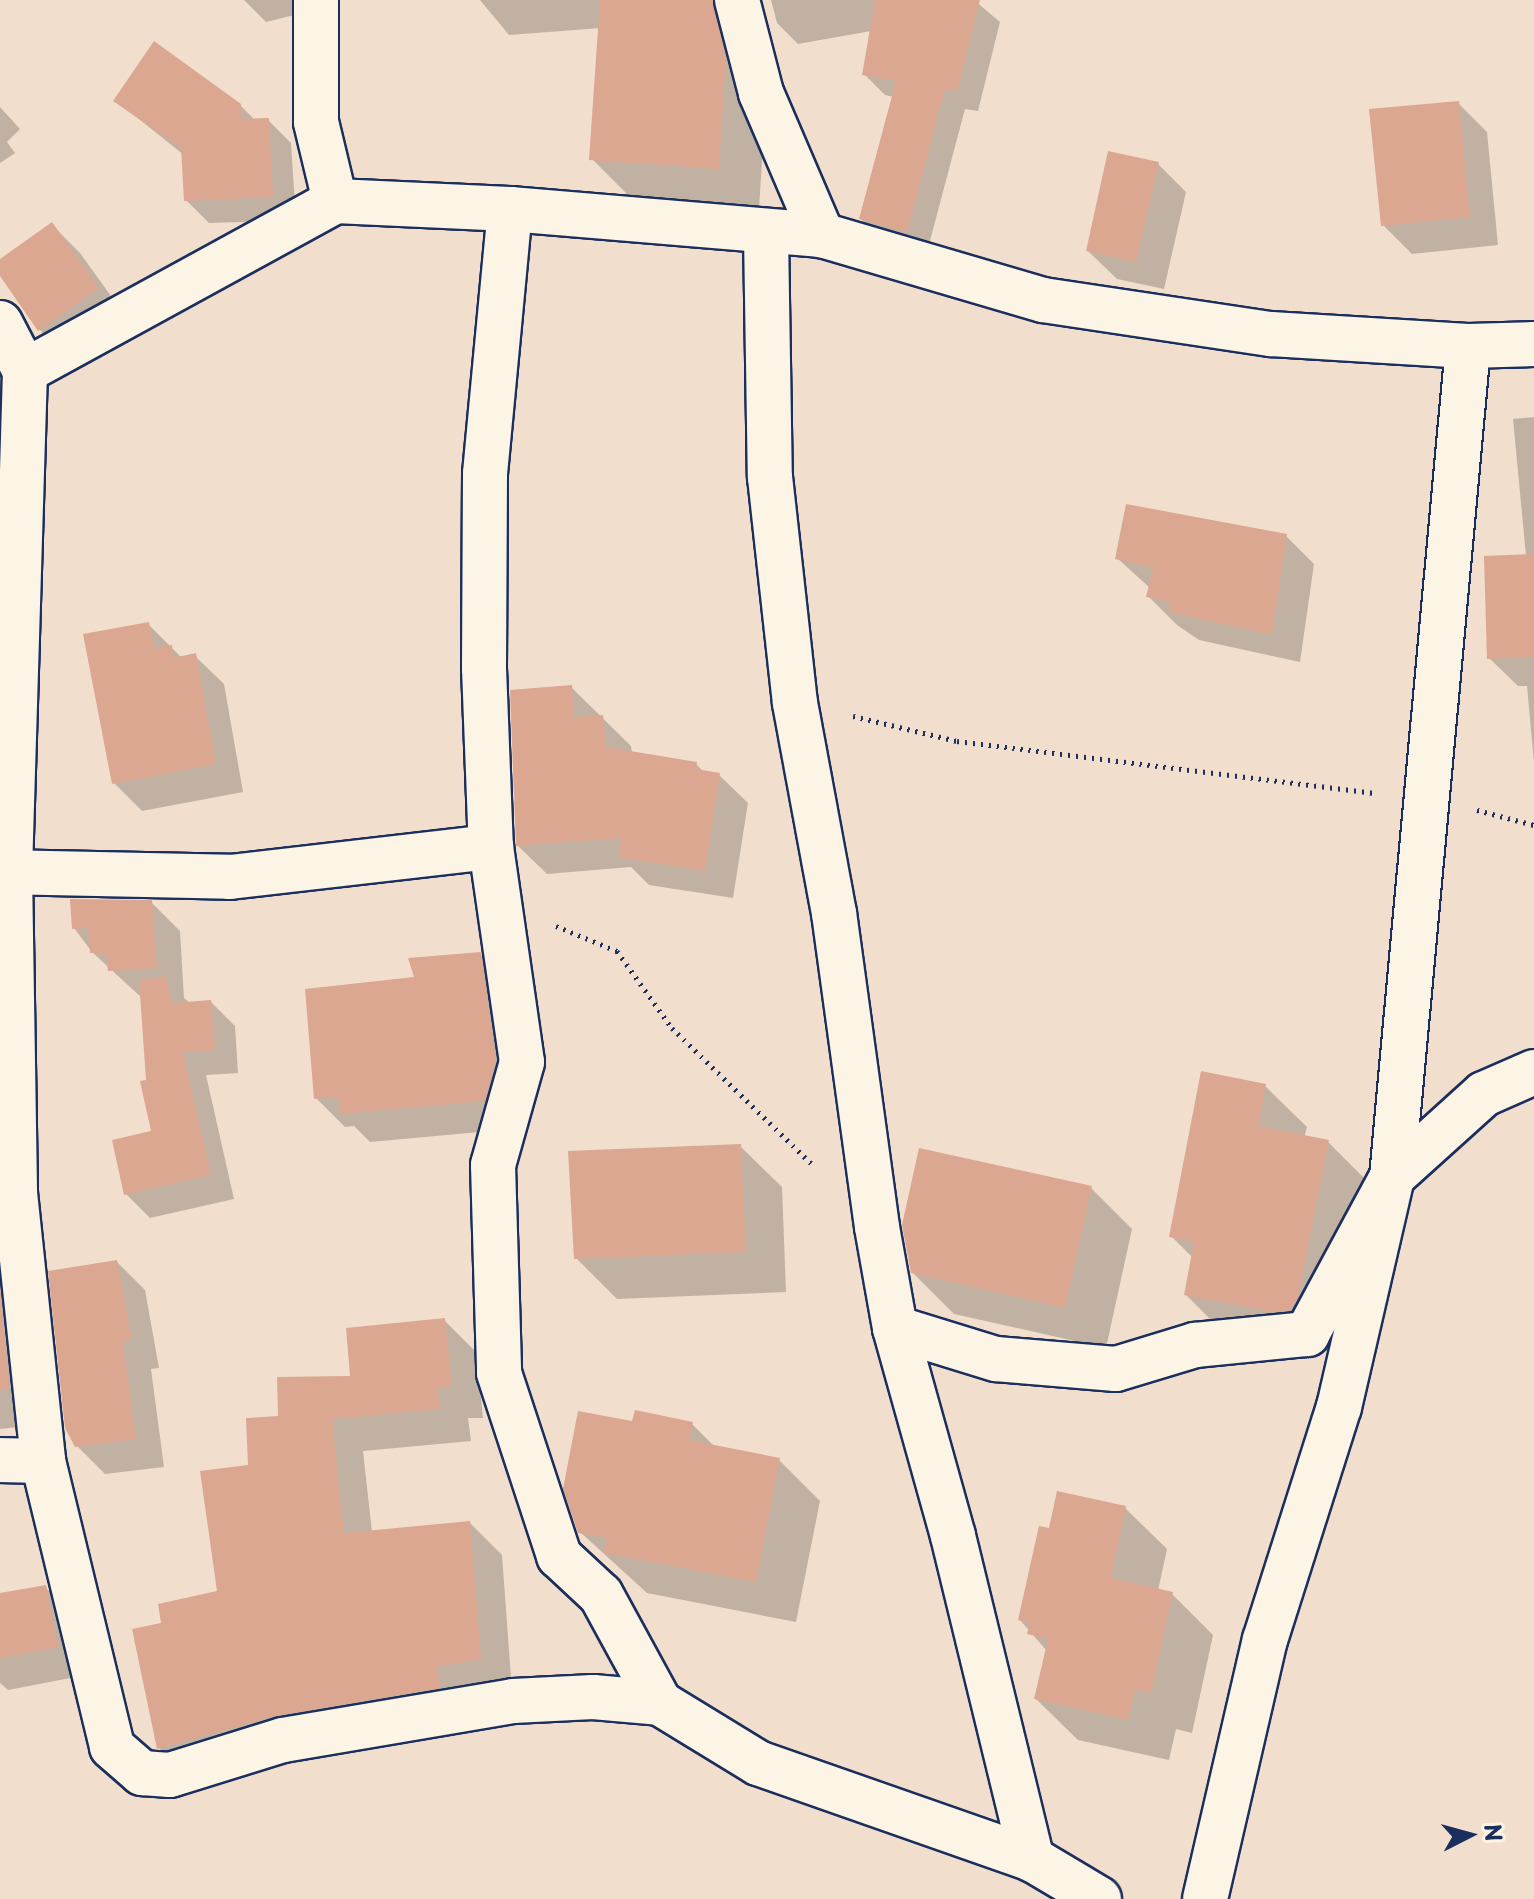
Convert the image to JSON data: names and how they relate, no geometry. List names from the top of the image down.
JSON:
{
  "north": "right"
}
